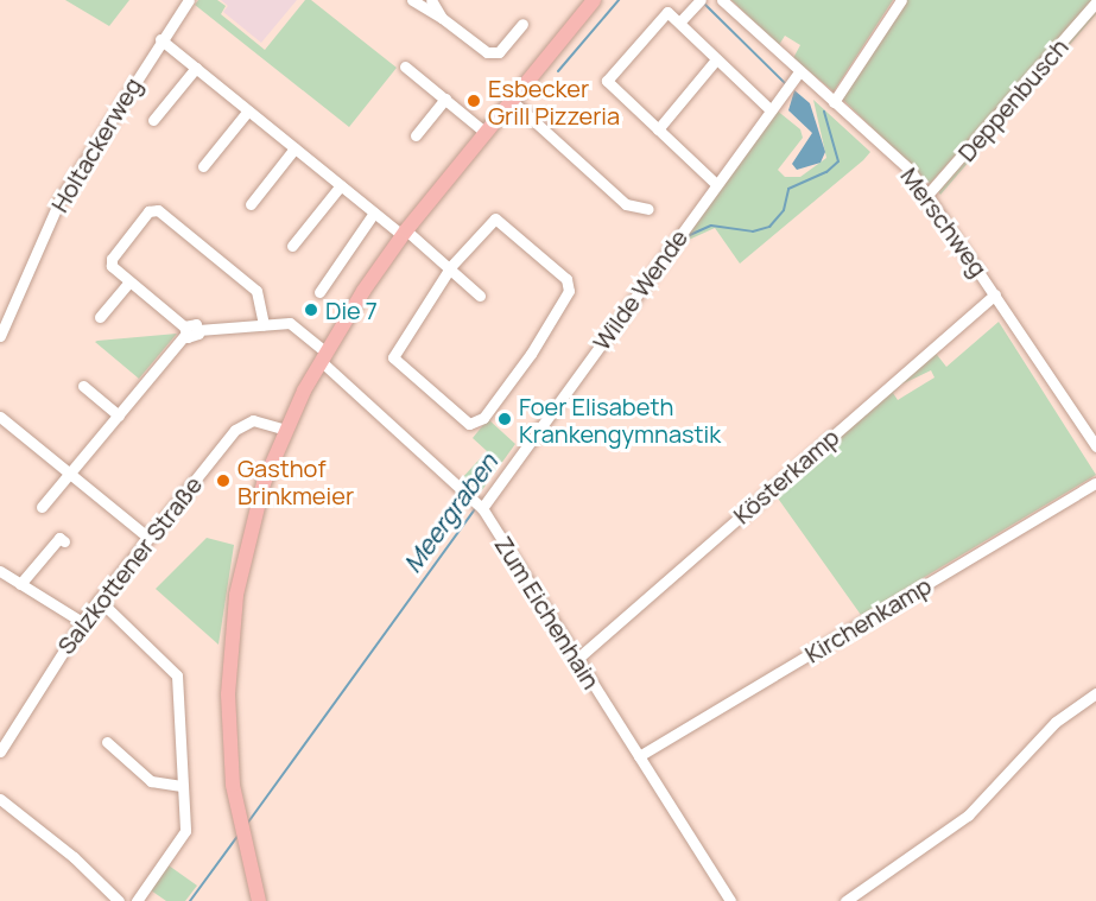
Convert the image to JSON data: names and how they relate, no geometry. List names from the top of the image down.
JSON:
{
  "streets": {
    "street": [
      "Deppenbusch",
      "Holtackerweg",
      "Merschweg",
      "Wilde Wende",
      "Kösterkamp",
      "Salzkottener Straße",
      "Zum Eichenhain",
      "Kirchenkamp"
    ]
  },
  "crossings": [
    ["Deppenbusch", "Merschweg"],
    ["Merschweg", "Wilde Wende"],
    ["Merschweg", "Kösterkamp"],
    ["Wilde Wende", "Zum Eichenhain"],
    ["Kösterkamp", "Zum Eichenhain"],
    ["Zum Eichenhain", "Kirchenkamp"]
  ],
  "water": ["Meergraben"],
  "places": [
    "Esbecker Grill Pizzeria",
    "Die 7",
    "Foer Elisabeth Krankengymnastik",
    "Gasthof Brinkmeier"
  ]
}
